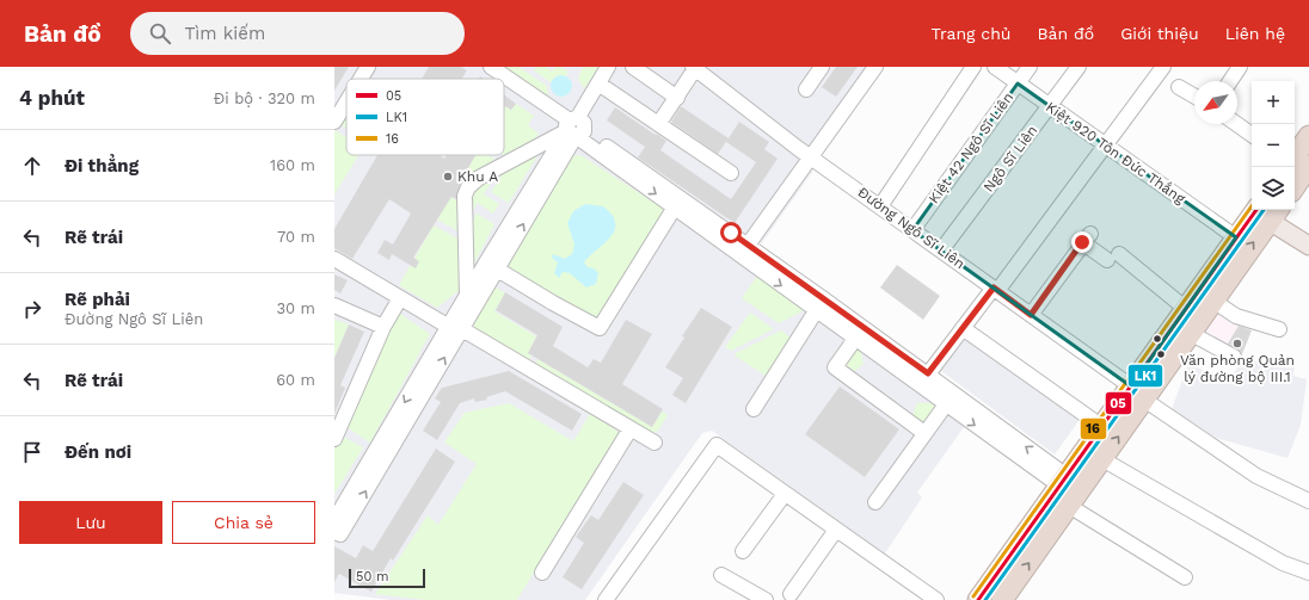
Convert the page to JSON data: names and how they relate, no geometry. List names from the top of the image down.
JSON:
{
  "streets": {
    "street": [
      "Kiệt 42 Ngô Sĩ Liên",
      "Kiệt 920 Tôn Đức Thắng",
      "Ngô Sĩ Liên",
      "Đường Ngô Sĩ Liên"
    ]
  },
  "crossings": [
    ["Kiệt 42 Ngô Sĩ Liên", "Kiệt 920 Tôn Đức Thắng"],
    ["Kiệt 42 Ngô Sĩ Liên", "Đường Ngô Sĩ Liên"],
    ["Kiệt 920 Tôn Đức Thắng", "Ngô Sĩ Liên"],
    ["Ngô Sĩ Liên", "Đường Ngô Sĩ Liên"]
  ],
  "places": ["Khu A", "Văn phòng Quản lý đường bộ III.1"],
  "lines": ["transit line 16", "transit line 05", "transit line LK1"],
  "legend": ["05", "LK1", "16"],
  "scale_bar": "50 m",
  "north": "bottom left",
  "page": {
    "header": "Bản đồ",
    "search": "Tìm kiếm",
    "nav": [
      "Trang chủ",
      "Bản đồ",
      "Giới thiệu",
      "Liên hệ"
    ],
    "heading": ["4 phút", "Đi bộ · 320 m"],
    "map_buttons": ["+", "−"],
    "list": [
      ["Đi thẳng", "160 m"],
      ["Rẽ trái", "70 m"],
      ["Rẽ phải", "Đường Ngô Sĩ Liên", "30 m"],
      ["Rẽ trái", "60 m"],
      "Đến nơi"
    ],
    "buttons": ["Lưu", "Chia sẻ"],
    "scale": "50 m"
  }
}
